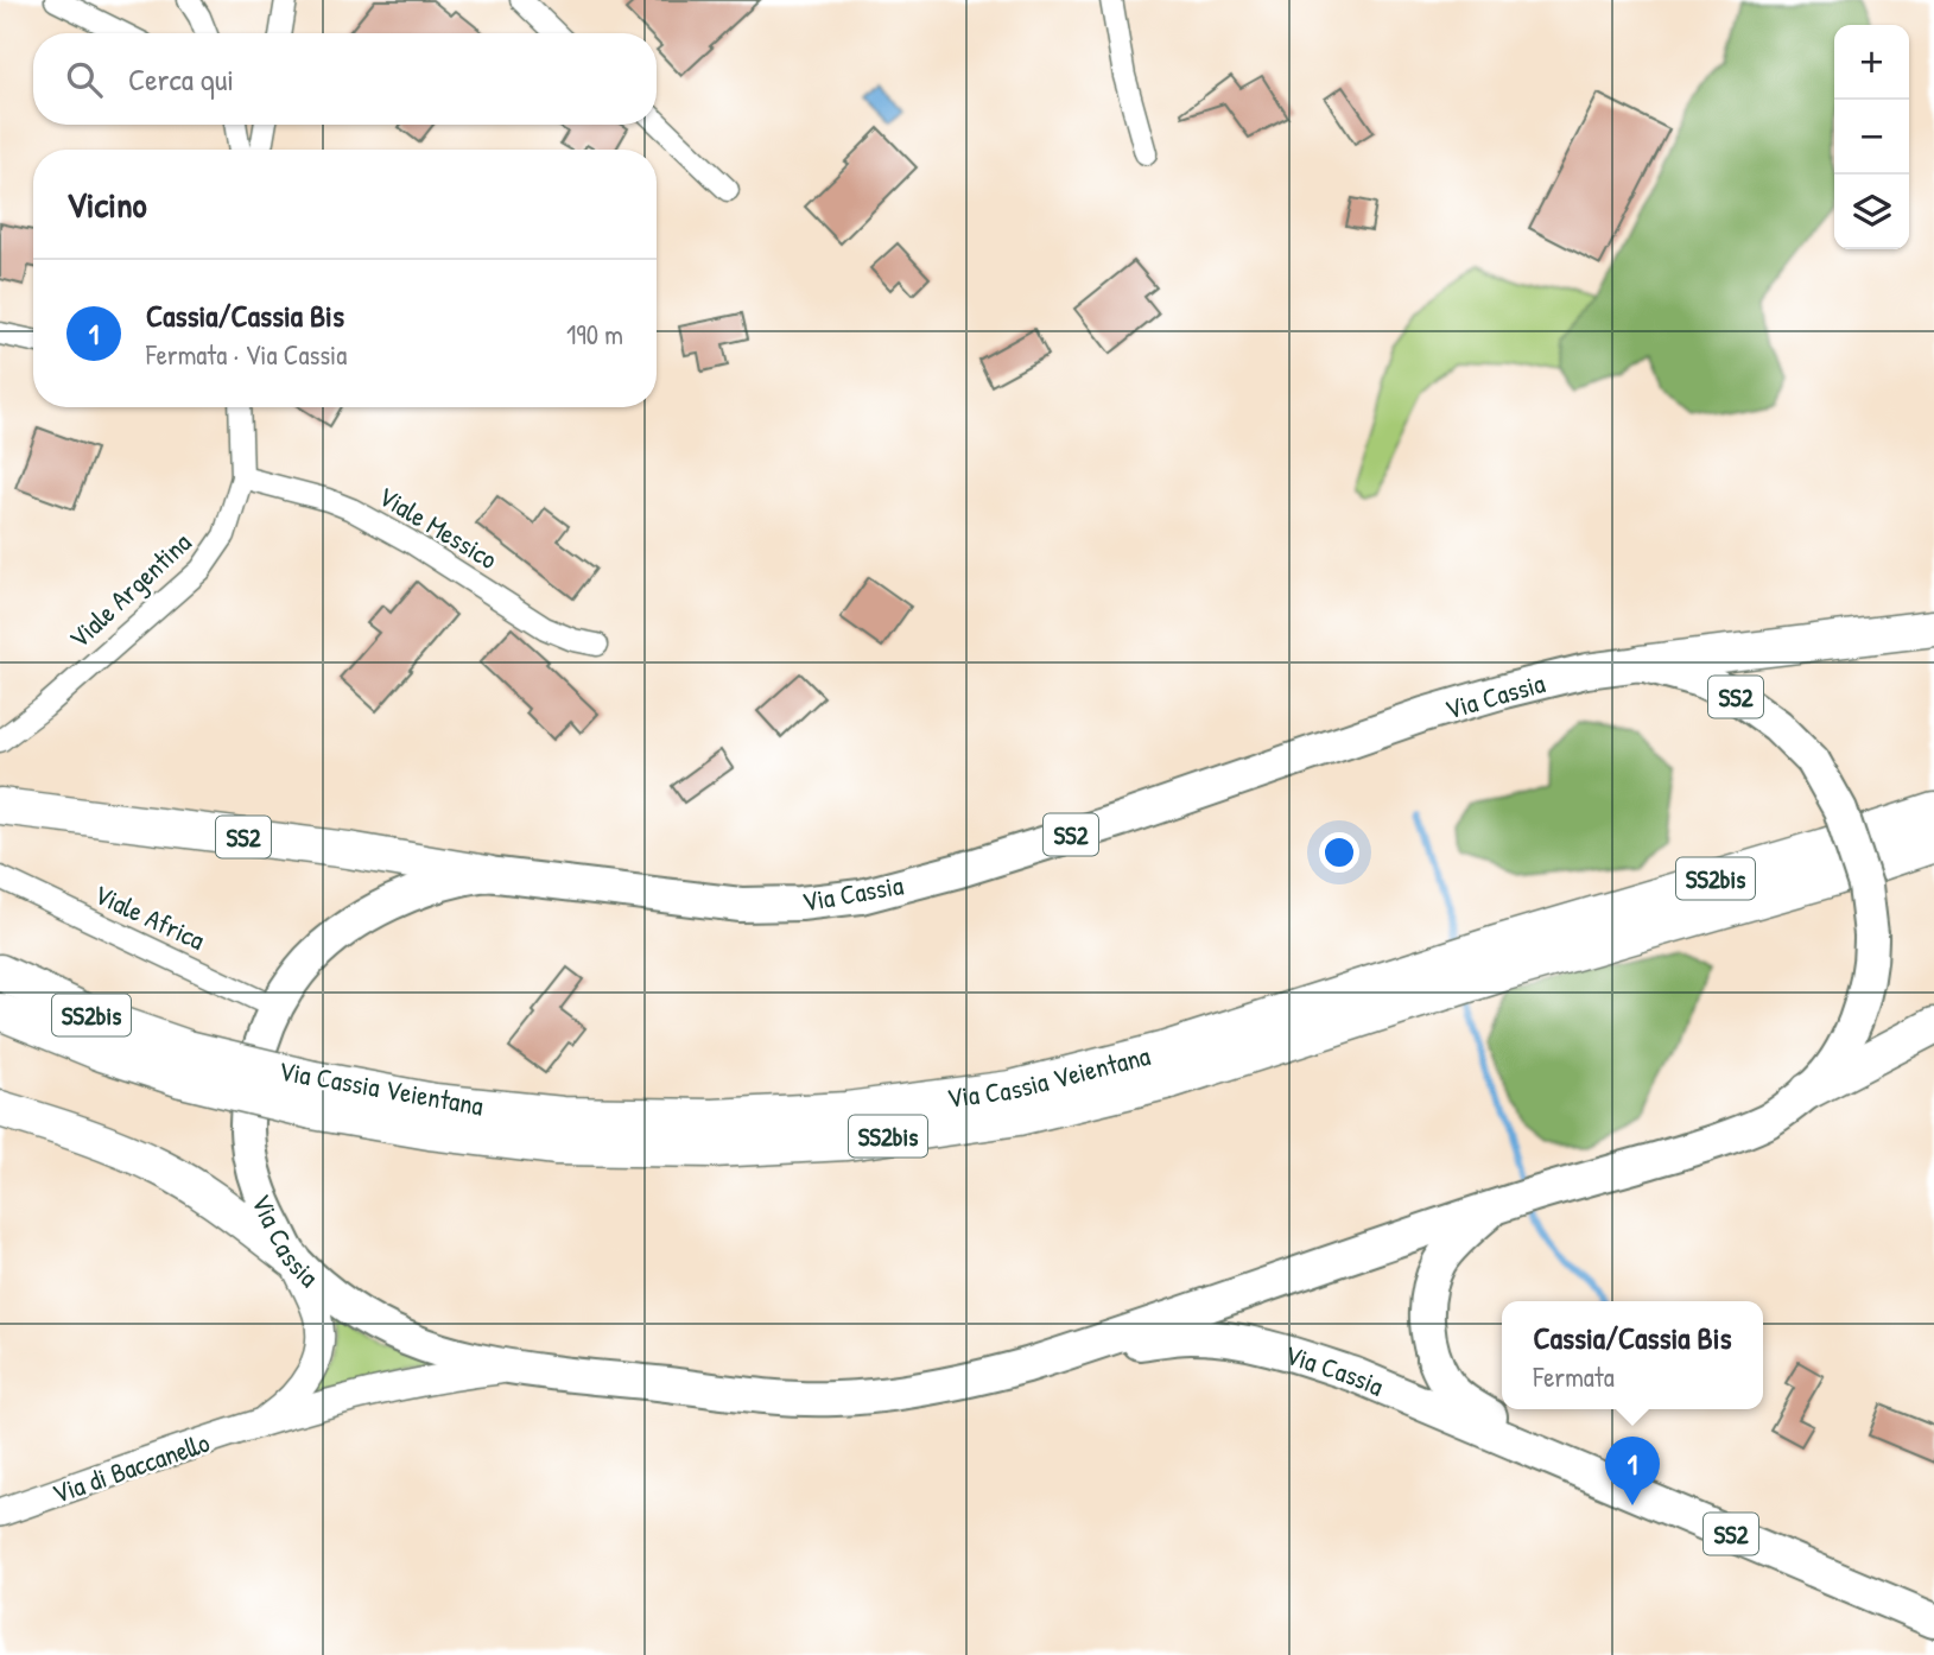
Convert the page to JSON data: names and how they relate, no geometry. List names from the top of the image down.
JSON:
{
  "streets": {
    "highway": ["SS2", "SS2bis", "Via Cassia Veientana"],
    "main road": ["Via Cassia"],
    "street": [
      "Viale Messico",
      "Viale Argentina",
      "Viale Africa",
      "Via di Baccanello"
    ]
  },
  "crossings": [
    ["Viale Messico", "Viale Argentina"],
    ["Via Cassia", "SS2"],
    ["Via Cassia", "Viale Africa"],
    ["Via Cassia", "Via di Baccanello"],
    ["SS2", "Via di Baccanello"]
  ],
  "page": {
    "map_buttons": ["+", "−"],
    "search": "Cerca qui",
    "heading": "Vicino",
    "list": [
      {
        "mark": "1",
        "name": "Cassia/Cassia Bis",
        "note": "Fermata · Via Cassia",
        "value": "190 m"
      }
    ],
    "popup": ["Cassia/Cassia Bis", "Fermata"],
    "pins": "1"
  }
}
